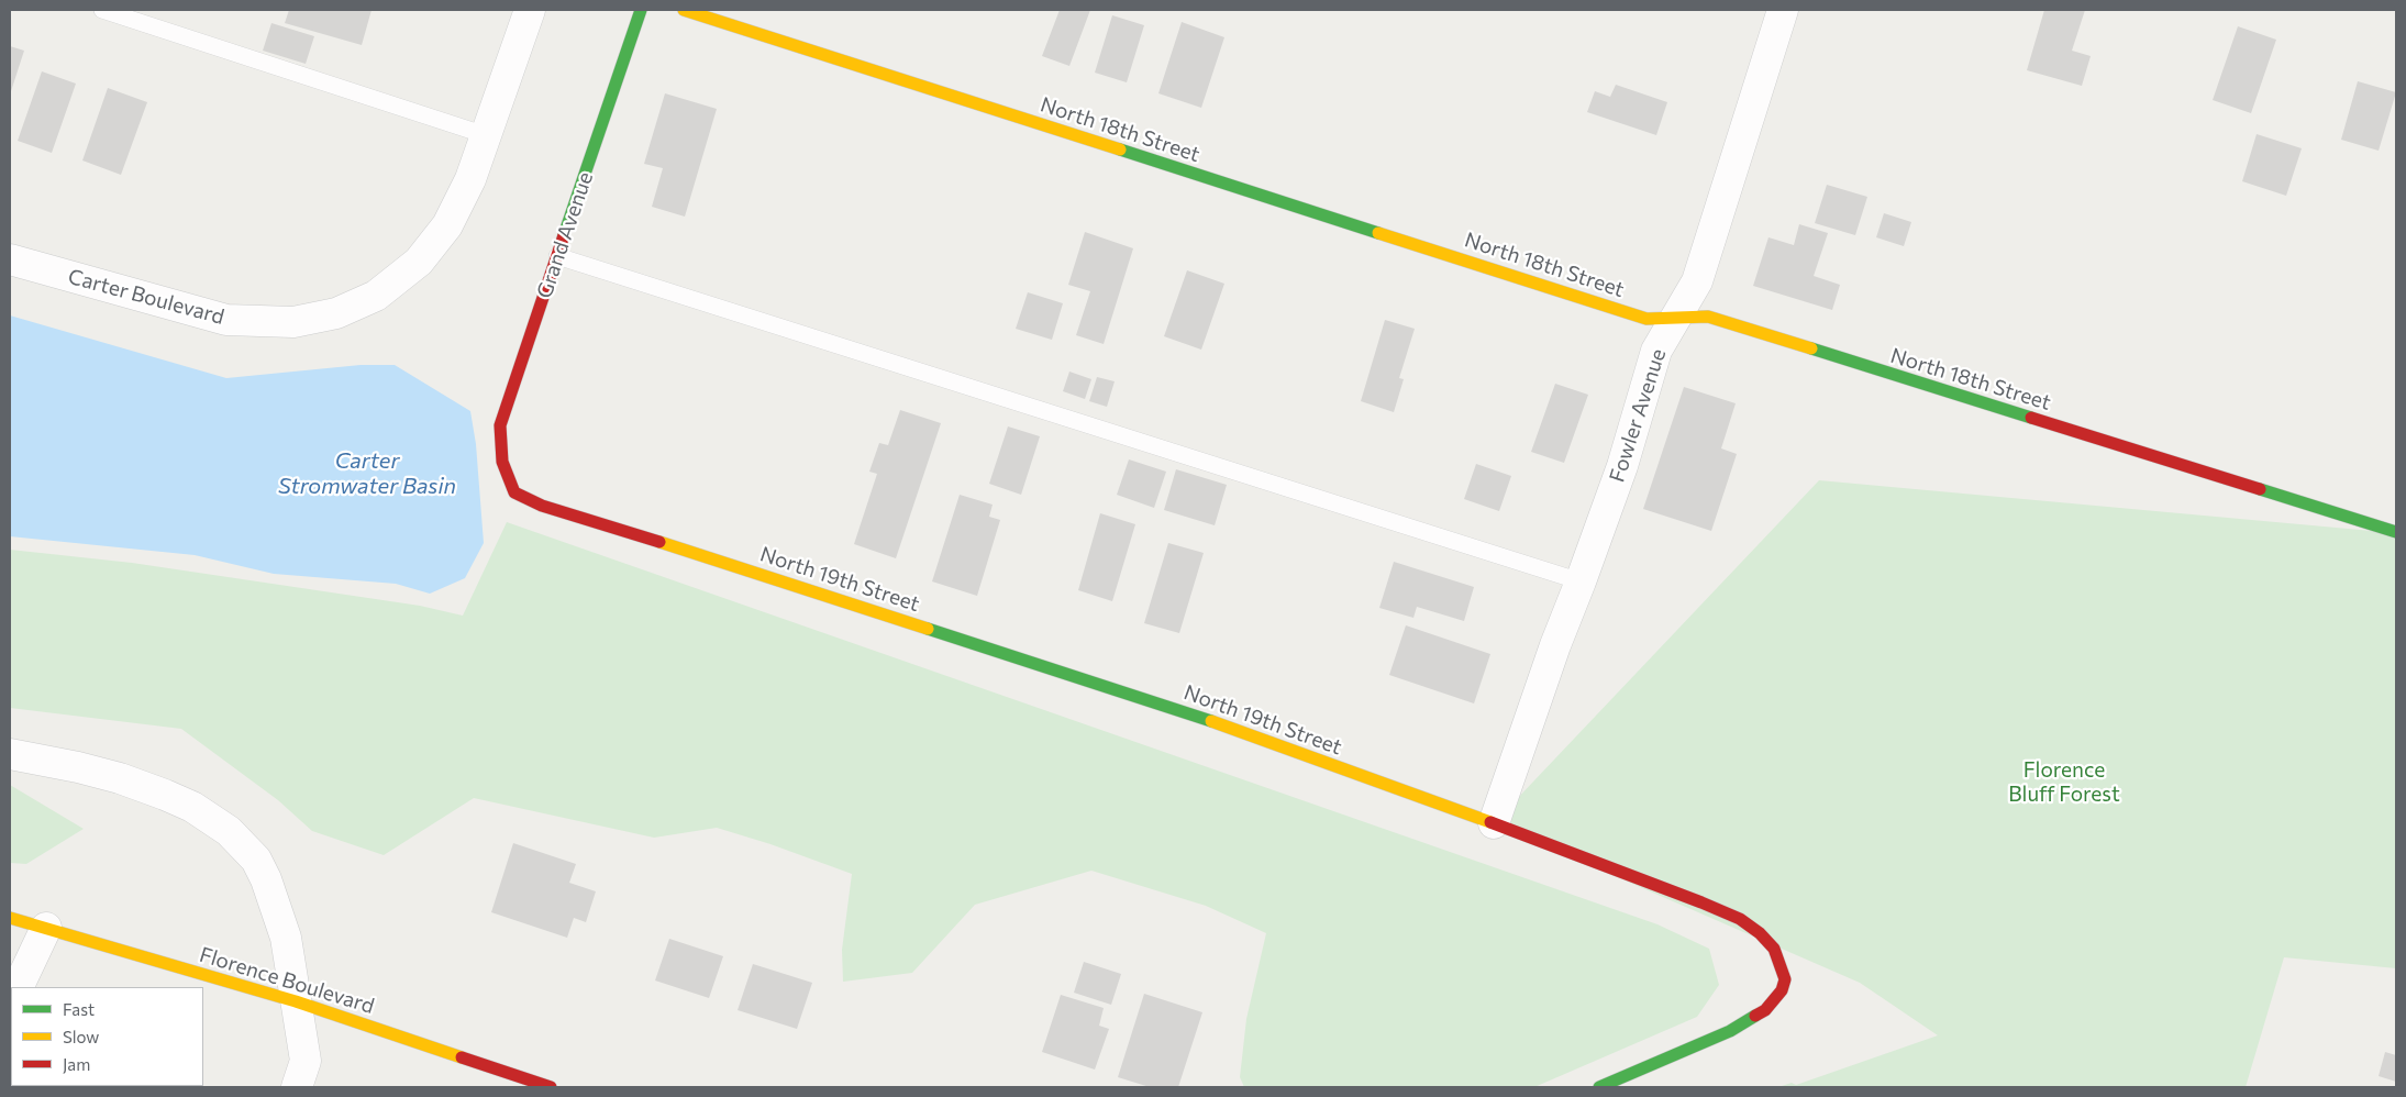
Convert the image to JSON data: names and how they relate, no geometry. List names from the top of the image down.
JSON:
{
  "streets": {
    "street": [
      "North 18th Street",
      "Grand Avenue",
      "Carter Boulevard",
      "Fowler Avenue",
      "North 19th Street",
      "Florence Boulevard"
    ]
  },
  "crossings": [
    ["North 18th Street", "Fowler Avenue"],
    ["Grand Avenue", "North 19th Street"],
    ["Fowler Avenue", "North 19th Street"]
  ],
  "water": ["Carter Stromwater Basin"],
  "parks": ["Florence Bluff Forest"],
  "legend": ["Fast", "Slow", "Jam"]
}
